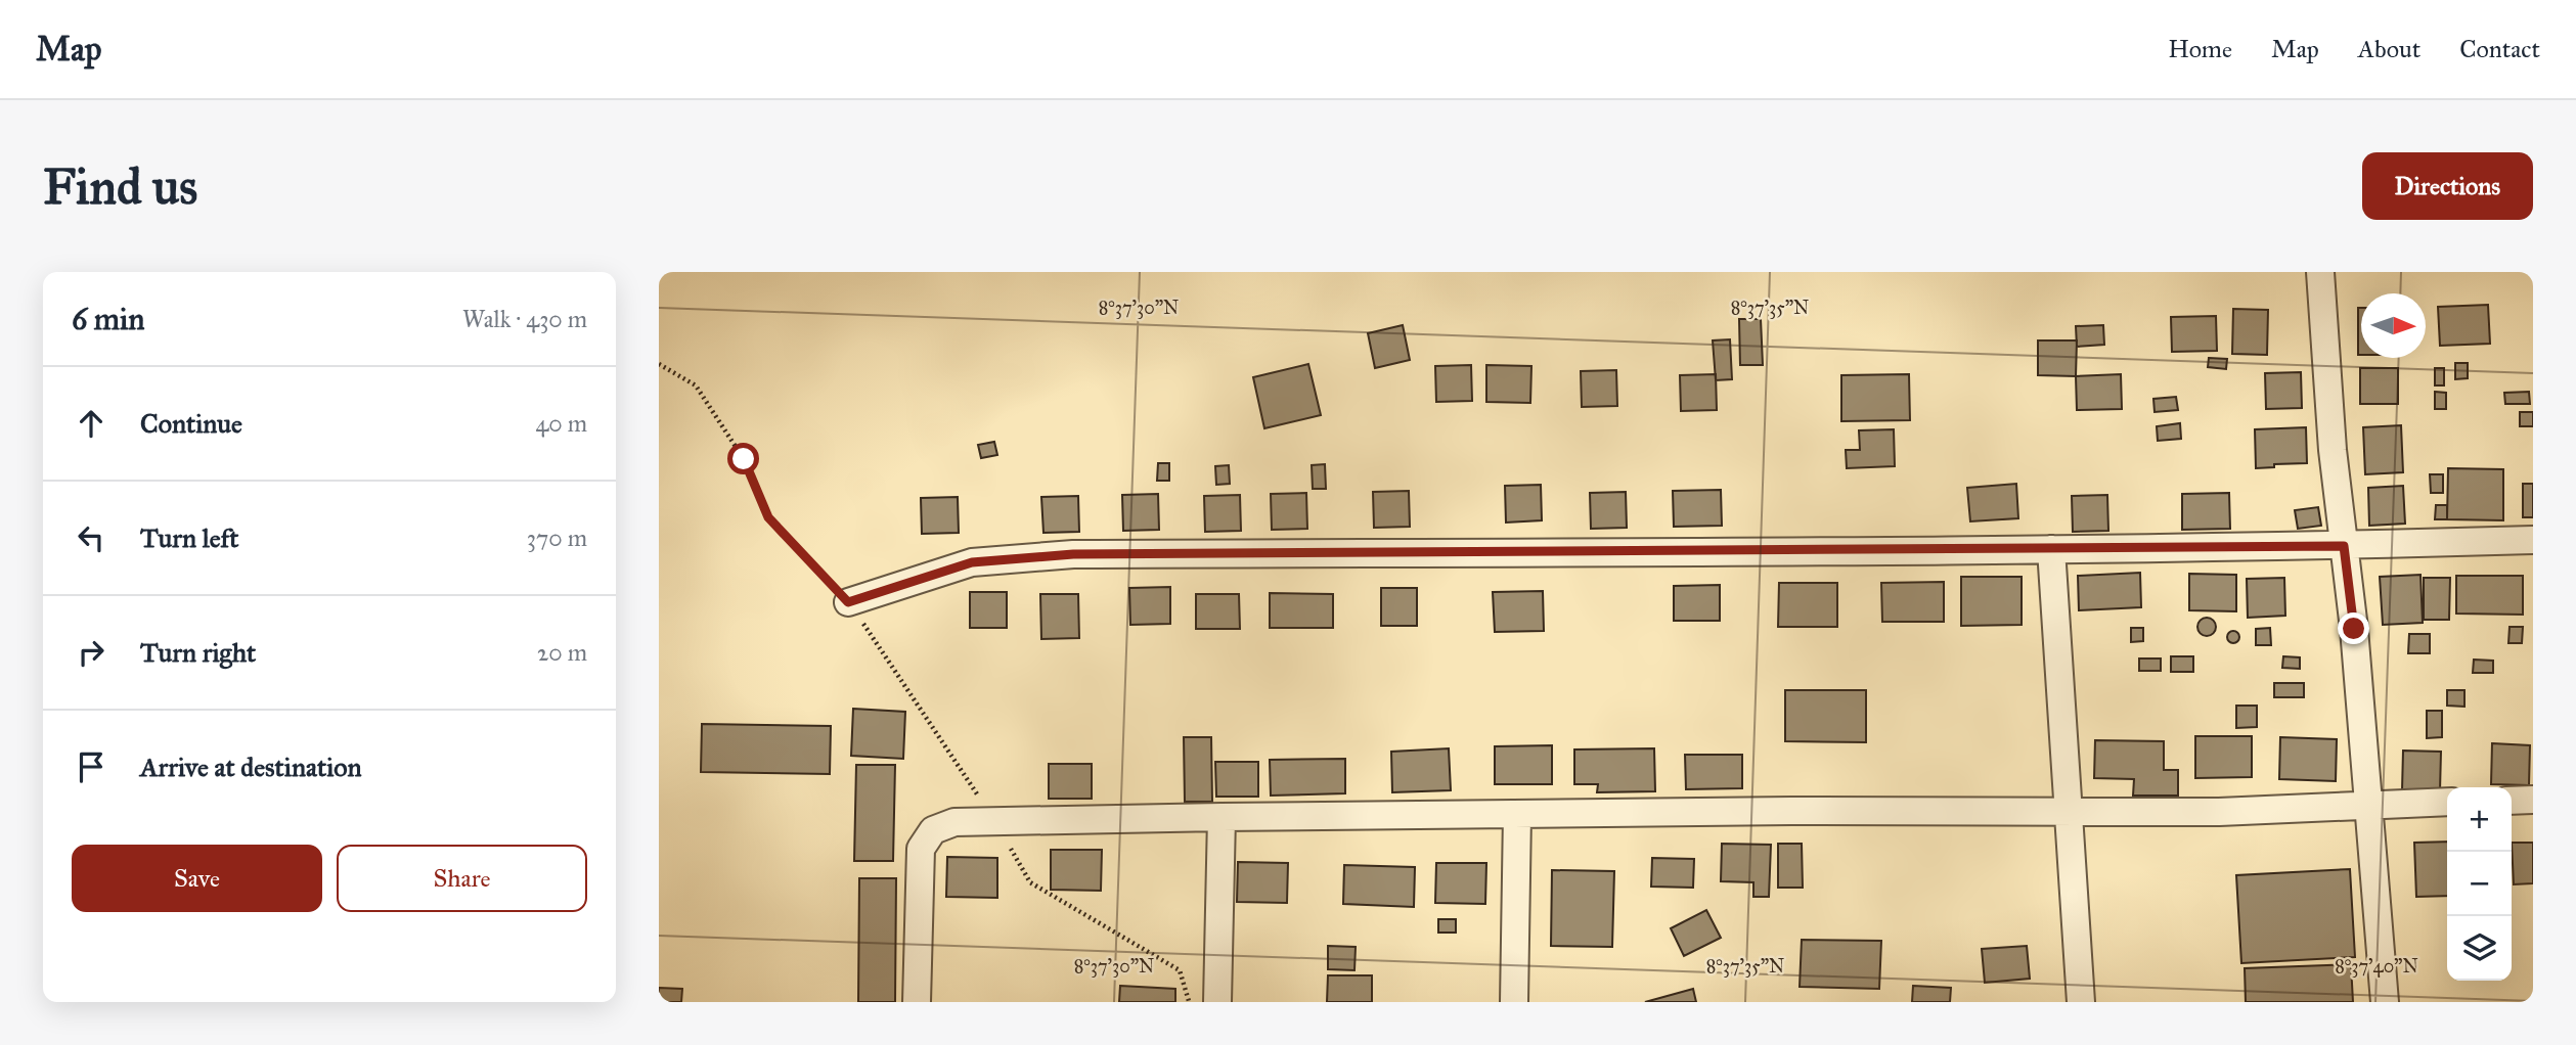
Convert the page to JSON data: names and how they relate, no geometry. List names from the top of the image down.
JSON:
{
  "north": "right",
  "page": {
    "header": "Map",
    "nav": [
      "Home",
      "Map",
      "About",
      "Contact"
    ],
    "buttons": [
      "Directions",
      ["Save", "Share"]
    ],
    "title": "Find us",
    "heading": ["6 min", "Walk · 430 m"],
    "list": [
      ["Continue", "40 m"],
      ["Turn left", "370 m"],
      ["Turn right", "20 m"],
      "Arrive at destination"
    ],
    "map_buttons": ["+", "−"]
  },
  "coordinates": ["8°37'30\"N", "8°37'35\"N", "8°37'40\"N"]
}
